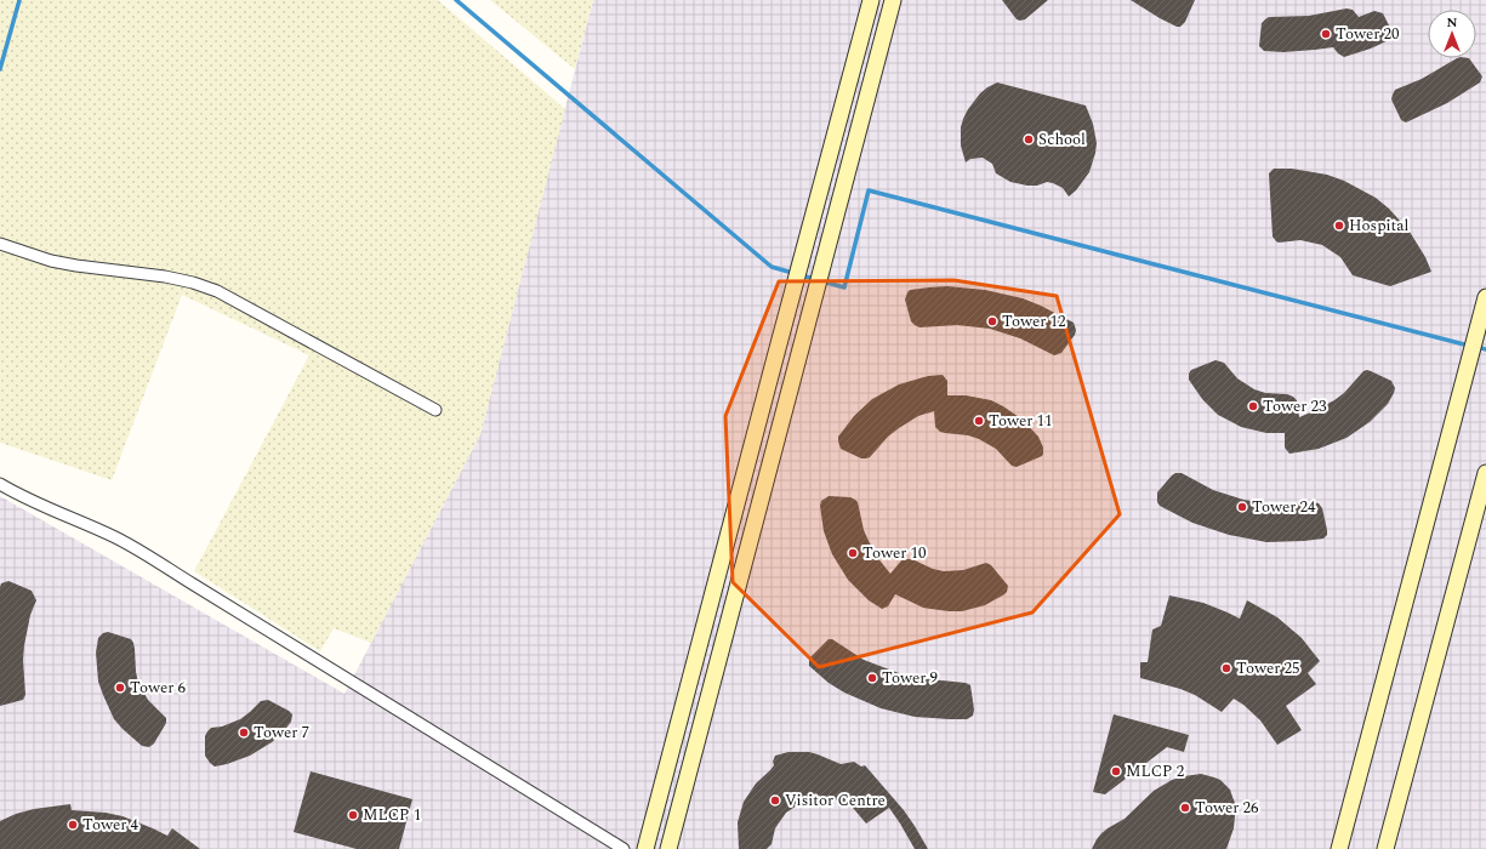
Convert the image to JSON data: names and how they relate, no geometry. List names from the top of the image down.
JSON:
{
  "places": [
    "Tower 20",
    "School",
    "Hospital",
    "Tower 12",
    "Tower 23",
    "Tower 11",
    "Tower 24",
    "Tower 10",
    "Tower 25",
    "Tower 9",
    "Tower 6",
    "Tower 7",
    "MLCP 2",
    "Visitor Centre",
    "Tower 26",
    "MLCP 1",
    "Tower 4"
  ],
  "north": "top"
}
